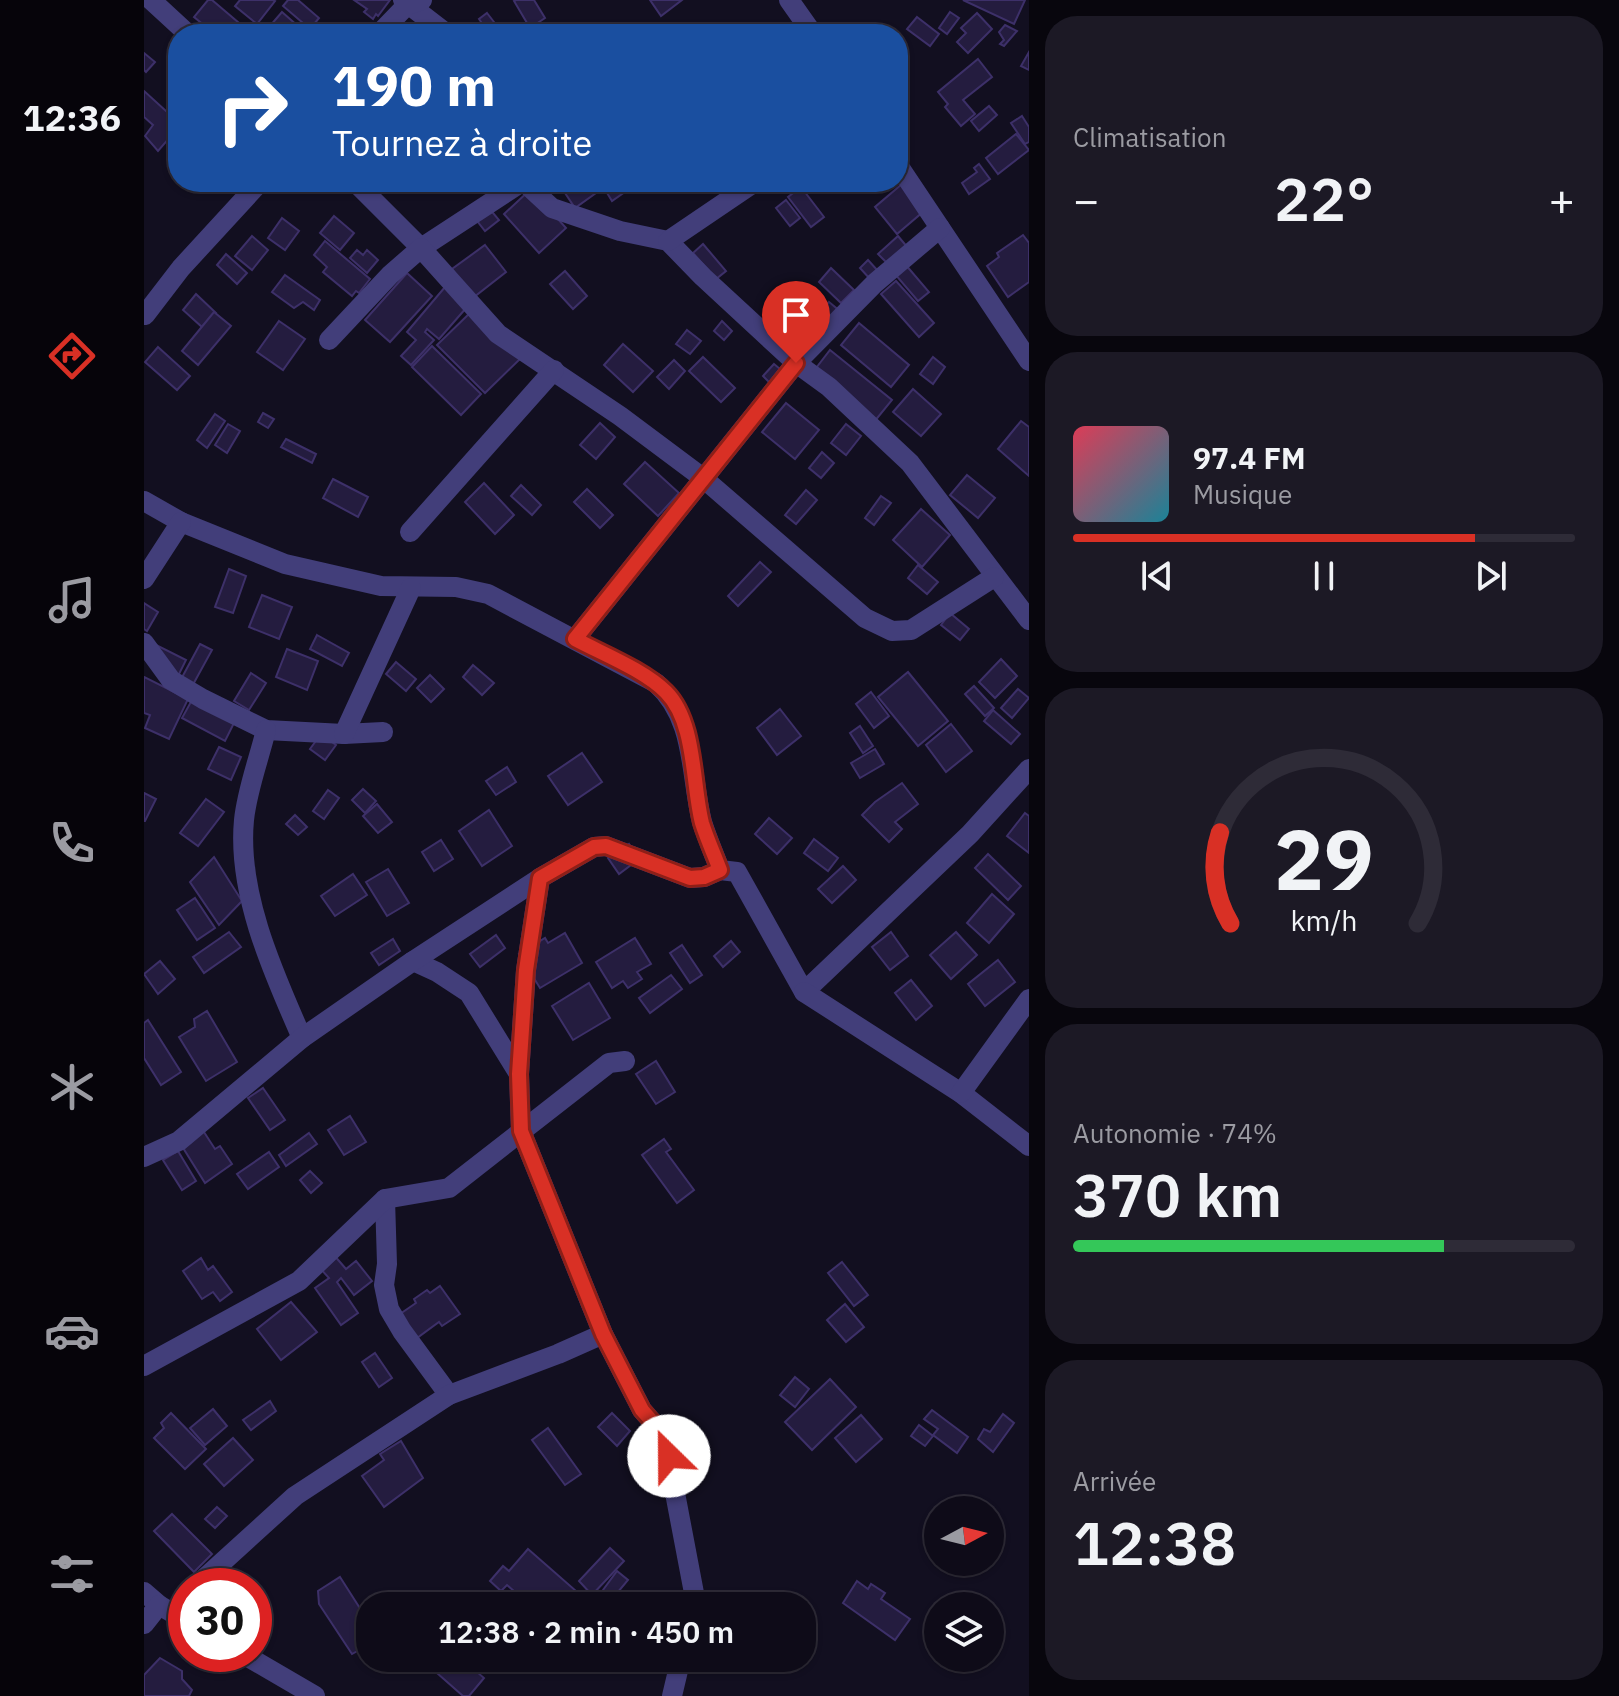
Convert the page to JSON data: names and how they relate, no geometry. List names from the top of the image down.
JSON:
{
  "north": "right",
  "page": {
    "tabs": "12:36",
    "tile": [
      "Climatisation",
      ["Autonomie · 74%", "370 km"],
      ["Arrivée", "12:38"]
    ],
    "turn": ["190 m", "Tournez à droite"],
    "heat": ["−", "22°", "+"],
    "song": ["97.4 FM", "Musique"],
    "limit": "30",
    "trip": "12:38 · 2 min · 450 m",
    "gauge": ["29", "km/h"]
  }
}
